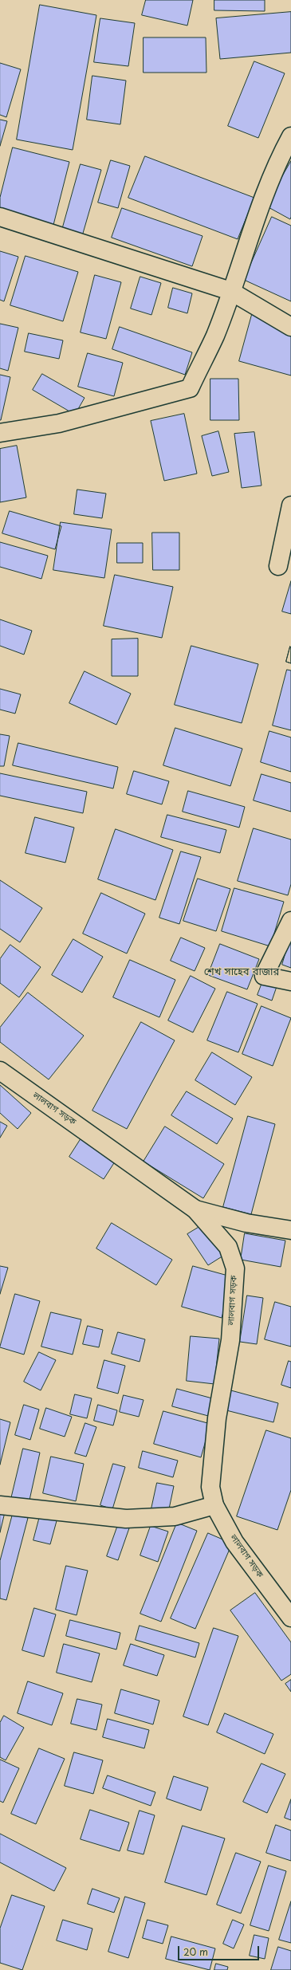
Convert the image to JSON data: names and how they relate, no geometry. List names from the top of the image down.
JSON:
{
  "streets": {
    "street": ["লালবাগ সড়ক"]
  },
  "districts": ["শেখ সাহেব বাজার"],
  "scale_bar": "20 m"
}
